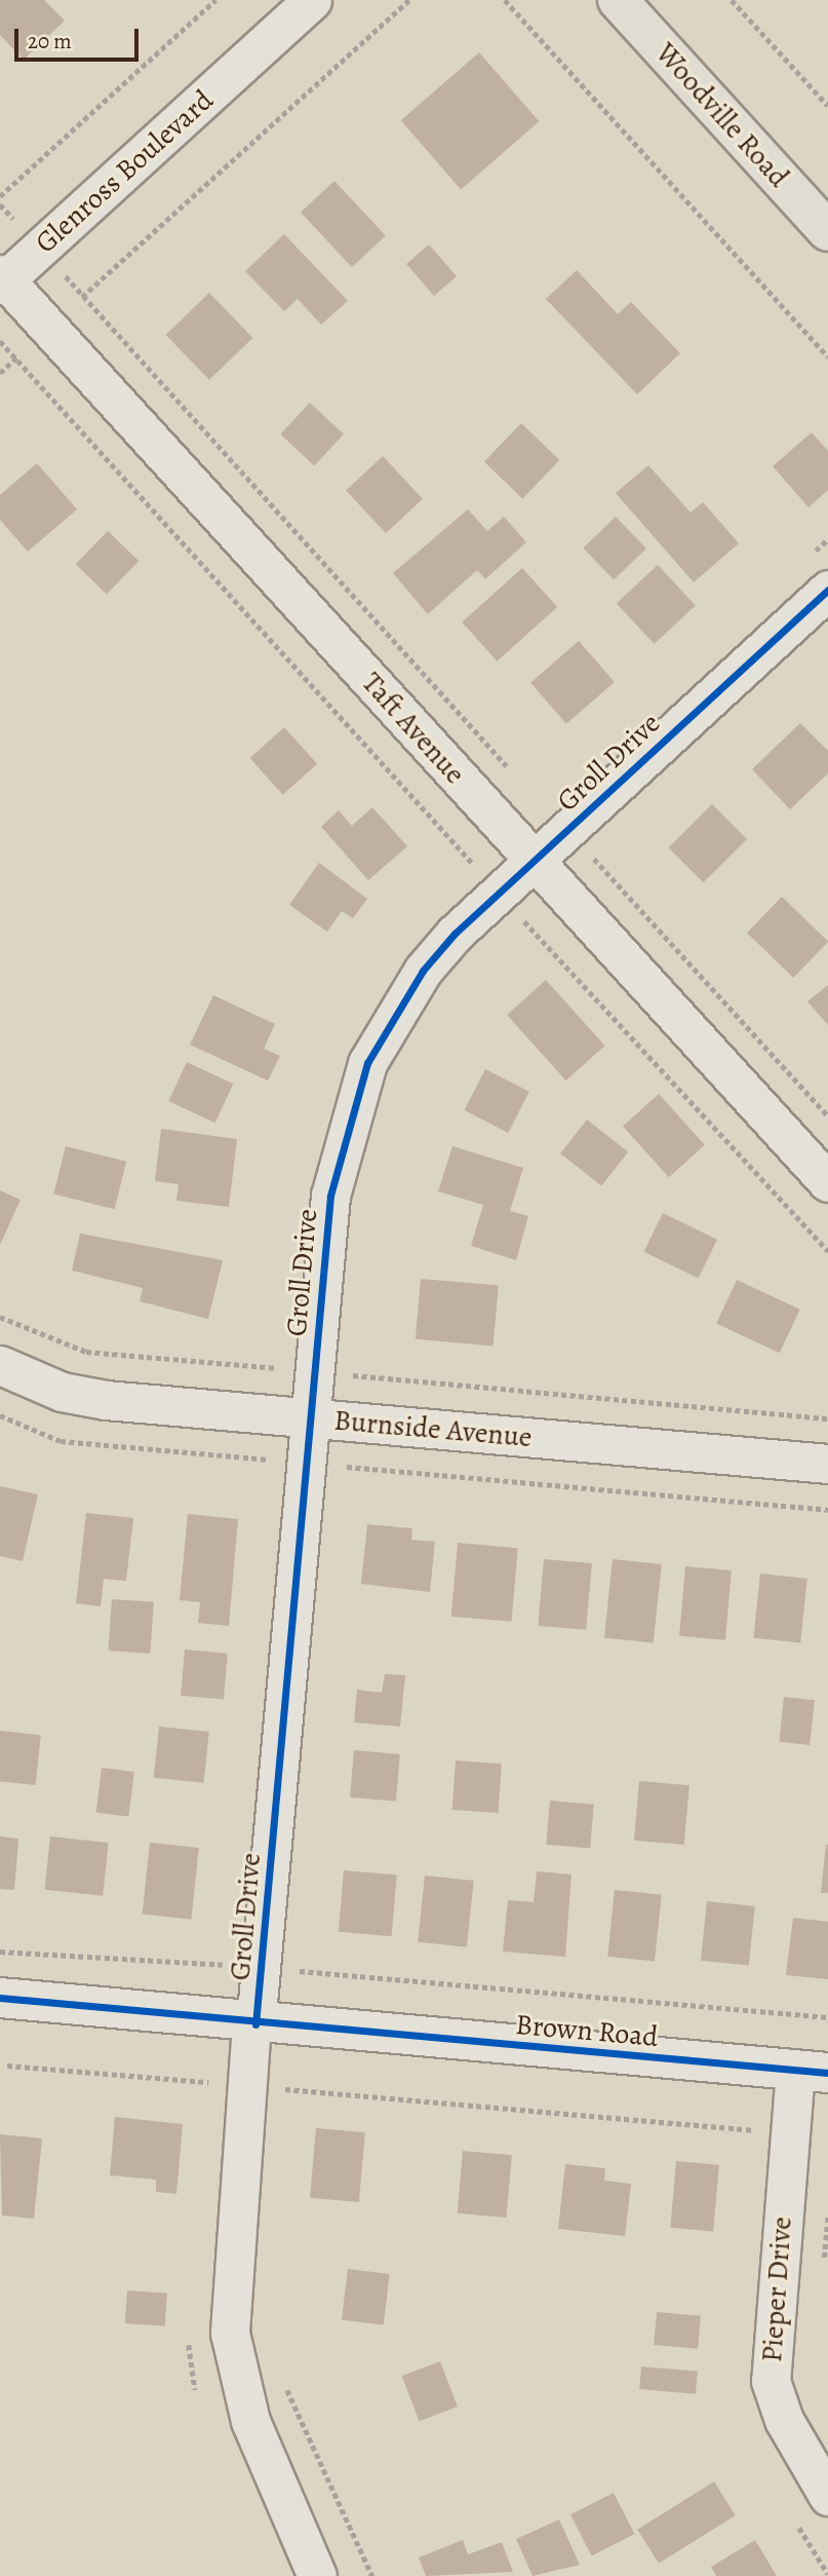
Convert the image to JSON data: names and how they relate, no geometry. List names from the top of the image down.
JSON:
{
  "streets": {
    "main road": ["Woodville Road"],
    "street": [
      "Glenross Boulevard",
      "Taft Avenue",
      "Groll Drive",
      "Burnside Avenue",
      "Brown Road",
      "Pieper Drive"
    ]
  },
  "crossings": [
    ["Glenross Boulevard", "Taft Avenue"],
    ["Taft Avenue", "Groll Drive"],
    ["Groll Drive", "Burnside Avenue"],
    ["Groll Drive", "Brown Road"],
    ["Brown Road", "Pieper Drive"]
  ],
  "scale_bar": "20 m"
}
